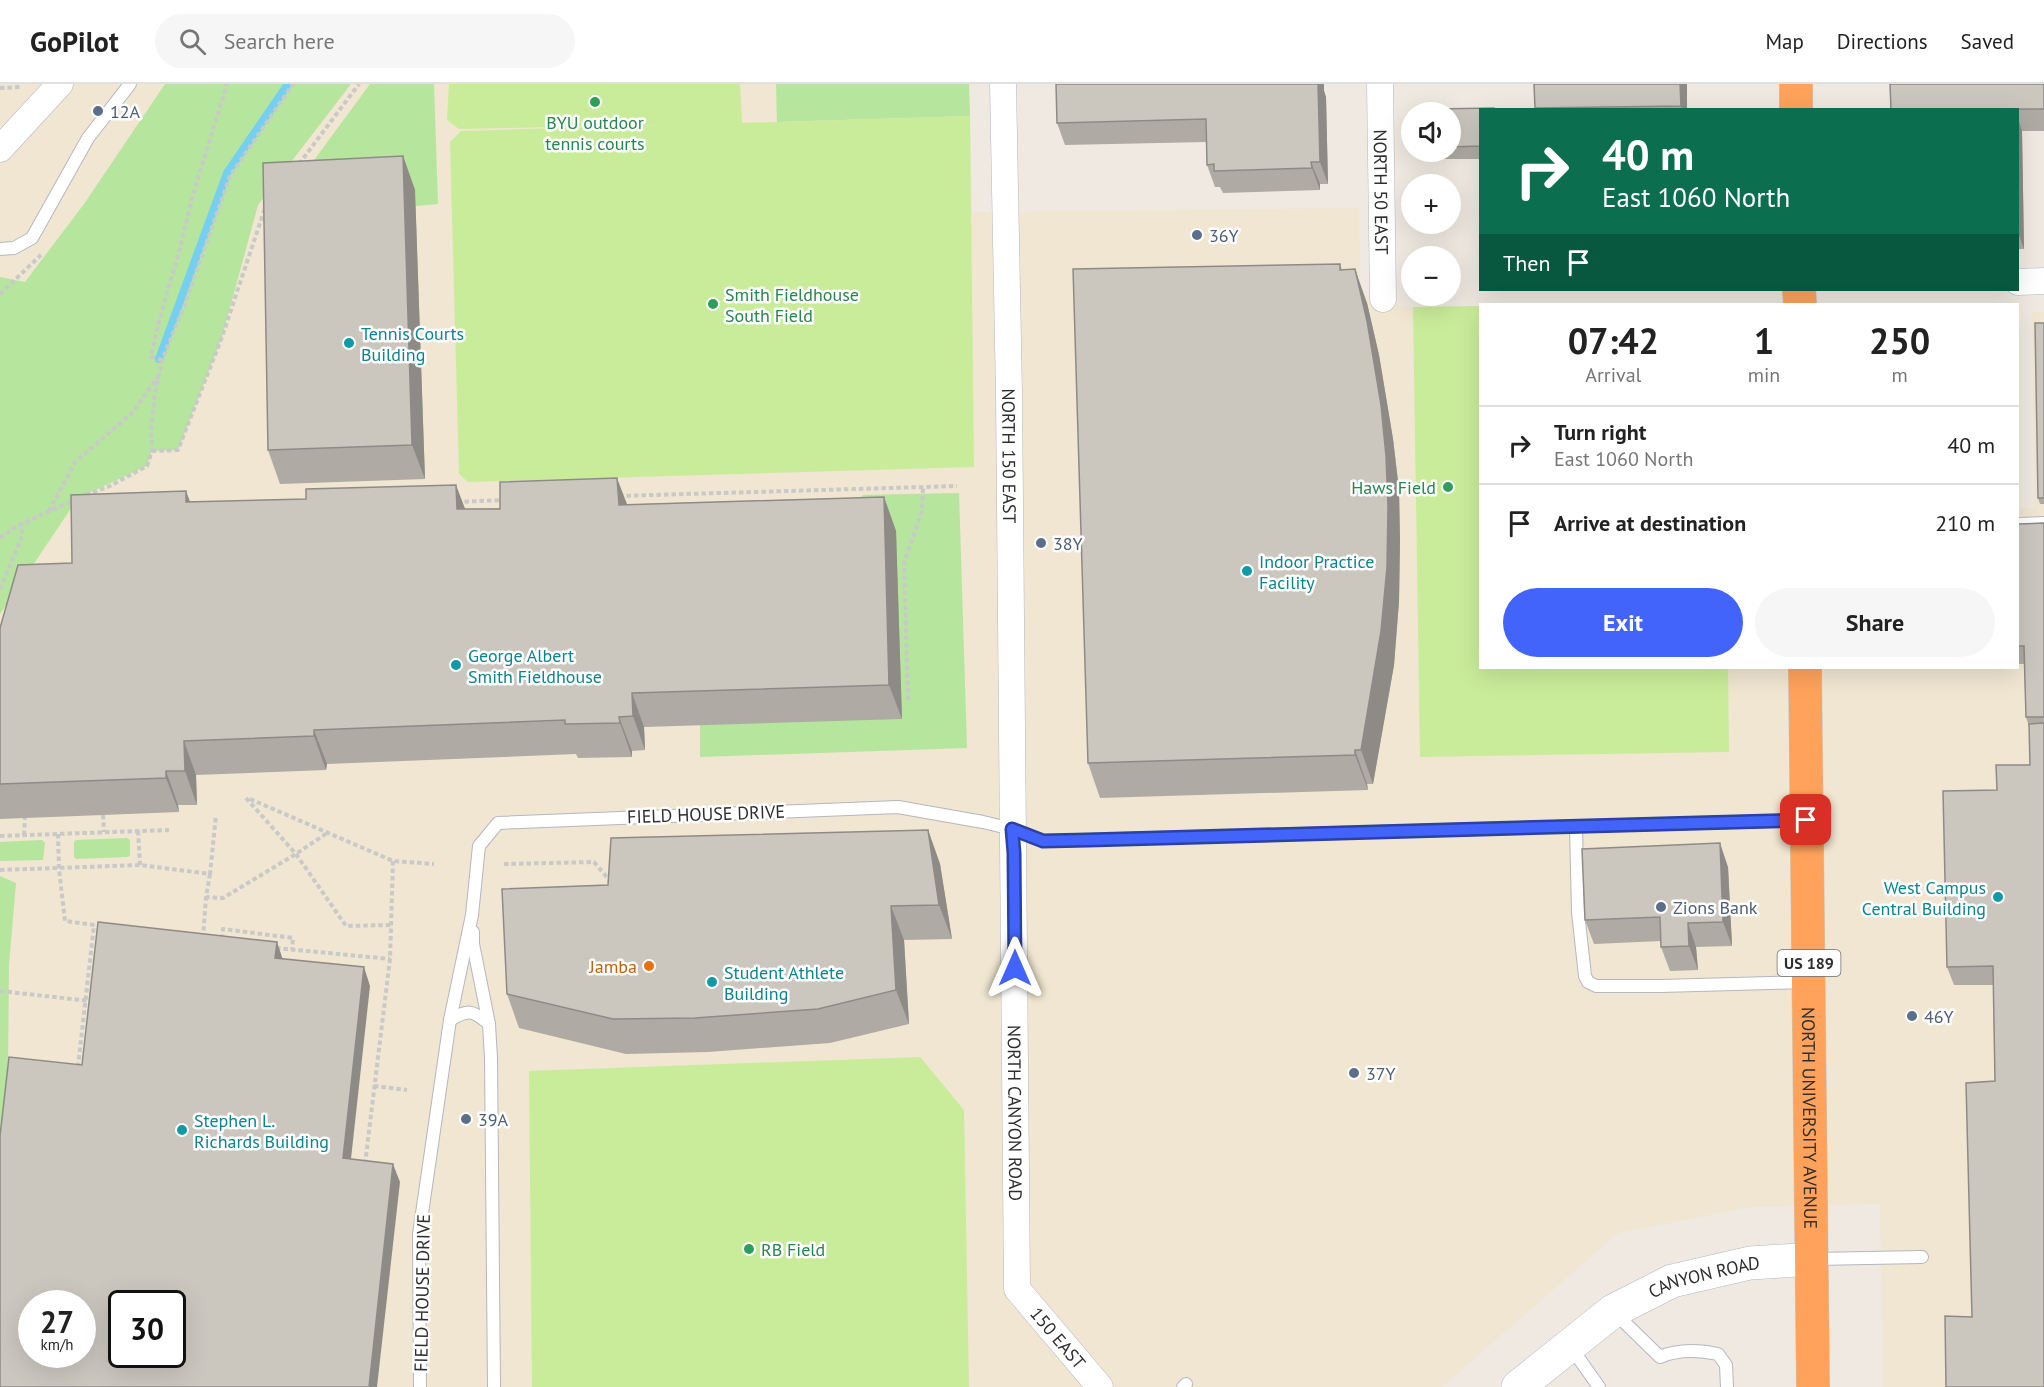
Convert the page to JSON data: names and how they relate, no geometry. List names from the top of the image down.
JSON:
{
  "streets": {
    "highway": ["US 189", "NORTH UNIVERSITY AVENUE"],
    "main road": ["CANYON ROAD"],
    "street": [
      "NORTH 50 EAST",
      "NORTH 150 EAST",
      "NORTH CANYON ROAD",
      "150 EAST"
    ],
    "lane": ["FIELD HOUSE DRIVE"]
  },
  "crossings": [
    ["NORTH 150 EAST", "FIELD HOUSE DRIVE"],
    ["NORTH 150 EAST", "NORTH CANYON ROAD"],
    ["FIELD HOUSE DRIVE", "NORTH CANYON ROAD"],
    ["FIELD HOUSE DRIVE", "NORTH UNIVERSITY AVENUE"],
    ["NORTH CANYON ROAD", "150 EAST"],
    ["NORTH UNIVERSITY AVENUE", "CANYON ROAD"]
  ],
  "places": [
    "BYU outdoor tennis courts",
    "12A",
    "36Y",
    "Smith Fieldhouse South Field",
    "Tennis Courts Building",
    "Haws Field",
    "38Y",
    "Indoor Practice Facility",
    "George Albert Smith Fieldhouse",
    "West Campus Central Building",
    "Zions Bank",
    "Jamba",
    "Student Athlete Building",
    "46Y",
    "37Y",
    "39A",
    "Stephen L. Richards Building",
    "RB Field"
  ],
  "page": {
    "header": "GoPilot",
    "search": "Search here",
    "nav": ["Map", "Directions", "Saved"],
    "map_buttons": ["+", "−"],
    "turn": ["40 m", "East 1060 North"],
    "then": "Then",
    "eta": [
      "07:42",
      "Arrival",
      "1",
      "min",
      "250",
      "m"
    ],
    "list": [
      {
        "name": "Turn right",
        "note": "East 1060 North",
        "value": "40 m"
      },
      {
        "name": "Arrive at destination",
        "value": "210 m"
      }
    ],
    "buttons": ["Exit", "Share"],
    "speed": "27 km/h",
    "limit": "30"
  }
}
